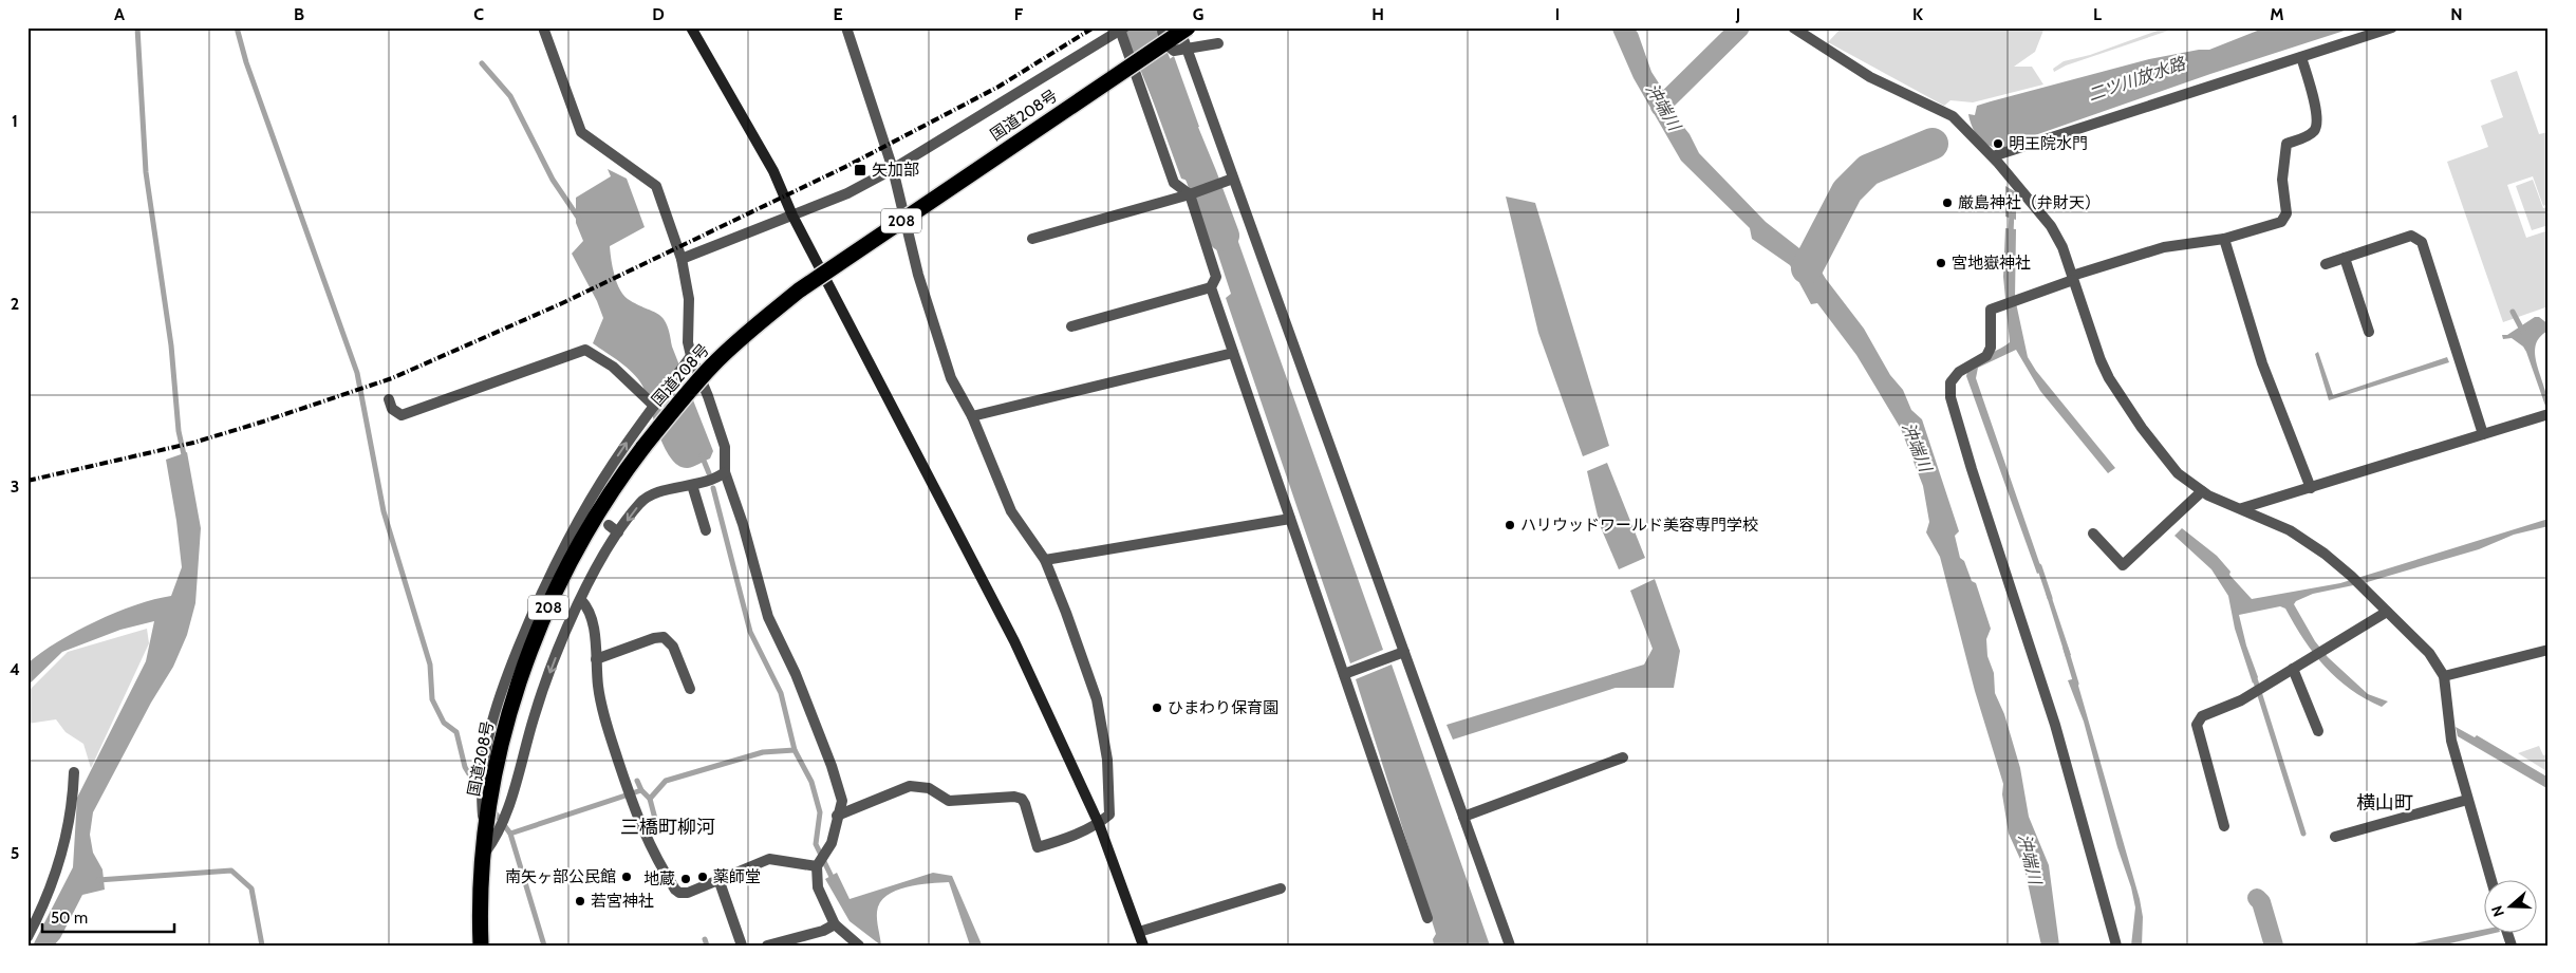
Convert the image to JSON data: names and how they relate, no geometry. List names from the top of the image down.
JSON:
{
  "streets": {
    "highway": ["国道208号", "208"]
  },
  "districts": ["横山町", "三橋町柳河"],
  "water": ["二ツ川放水路", "沖端川"],
  "places": {
    "other": [
      "明王院水門",
      "厳島神社（弁財天）",
      "宮地嶽神社",
      "ハリウッドワールド美容専門学校",
      "ひまわり保育園",
      "南矢ヶ部公民館",
      "薬師堂",
      "地蔵",
      "若宮神社"
    ],
    "transit": ["矢加部"]
  },
  "scale_bar": "50 m",
  "north": "left",
  "grid": {
    "columns": [
      "A",
      "B",
      "C",
      "D",
      "E",
      "F",
      "G",
      "H",
      "I",
      "J",
      "K",
      "L",
      "M",
      "N"
    ],
    "rows": [
      "1",
      "2",
      "3",
      "4",
      "5"
    ]
  }
}
